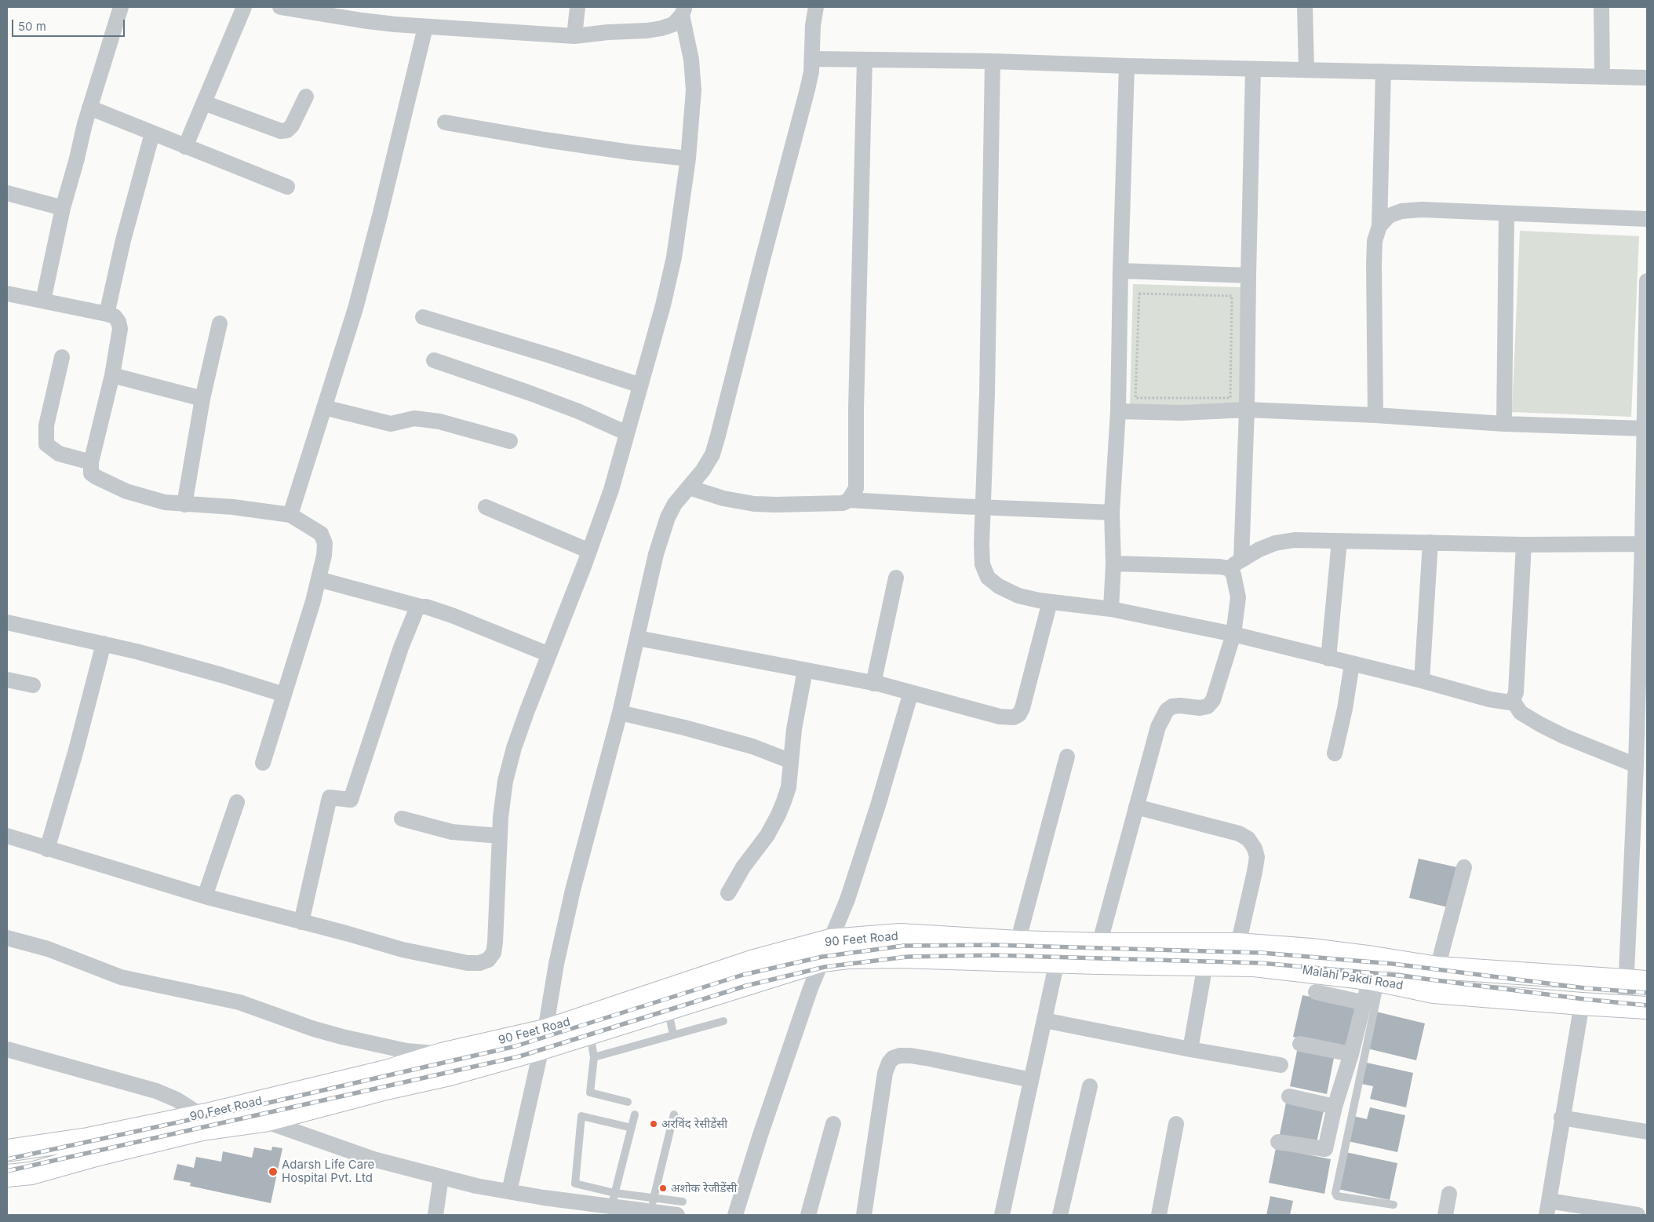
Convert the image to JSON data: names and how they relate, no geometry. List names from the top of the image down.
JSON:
{
  "streets": {
    "main road": ["90 Feet Road", "Malahi Pakdi Road"]
  },
  "crossings": [
    ["90 Feet Road", "Malahi Pakdi Road"]
  ],
  "places": ["अरविंद रेसीडेंसी", "Adarsh Life Care Hospital Pvt. Ltd", "अशोक रेजीडेंसी"],
  "scale_bar": "50 m"
}
